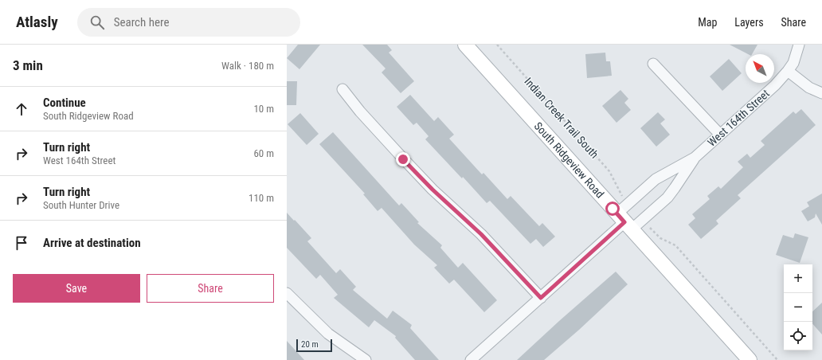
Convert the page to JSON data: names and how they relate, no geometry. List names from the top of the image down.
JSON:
{
  "streets": {
    "main road": ["South Ridgeview Road"],
    "street": ["West 164th Street"],
    "path": ["Indian Creek Trail South"]
  },
  "crossings": [
    ["West 164th Street", "South Ridgeview Road"]
  ],
  "scale_bar": "20 m",
  "north": "top left",
  "page": {
    "header": "Atlasly",
    "search": "Search here",
    "nav": ["Map", "Layers", "Share"],
    "heading": ["3 min", "Walk · 180 m"],
    "list": [
      ["Continue", "South Ridgeview Road", "10 m"],
      ["Turn right", "West 164th Street", "60 m"],
      ["Turn right", "South Hunter Drive", "110 m"],
      "Arrive at destination"
    ],
    "buttons": ["Save", "Share"],
    "map_buttons": ["+", "−"],
    "scale": "20 m"
  }
}
